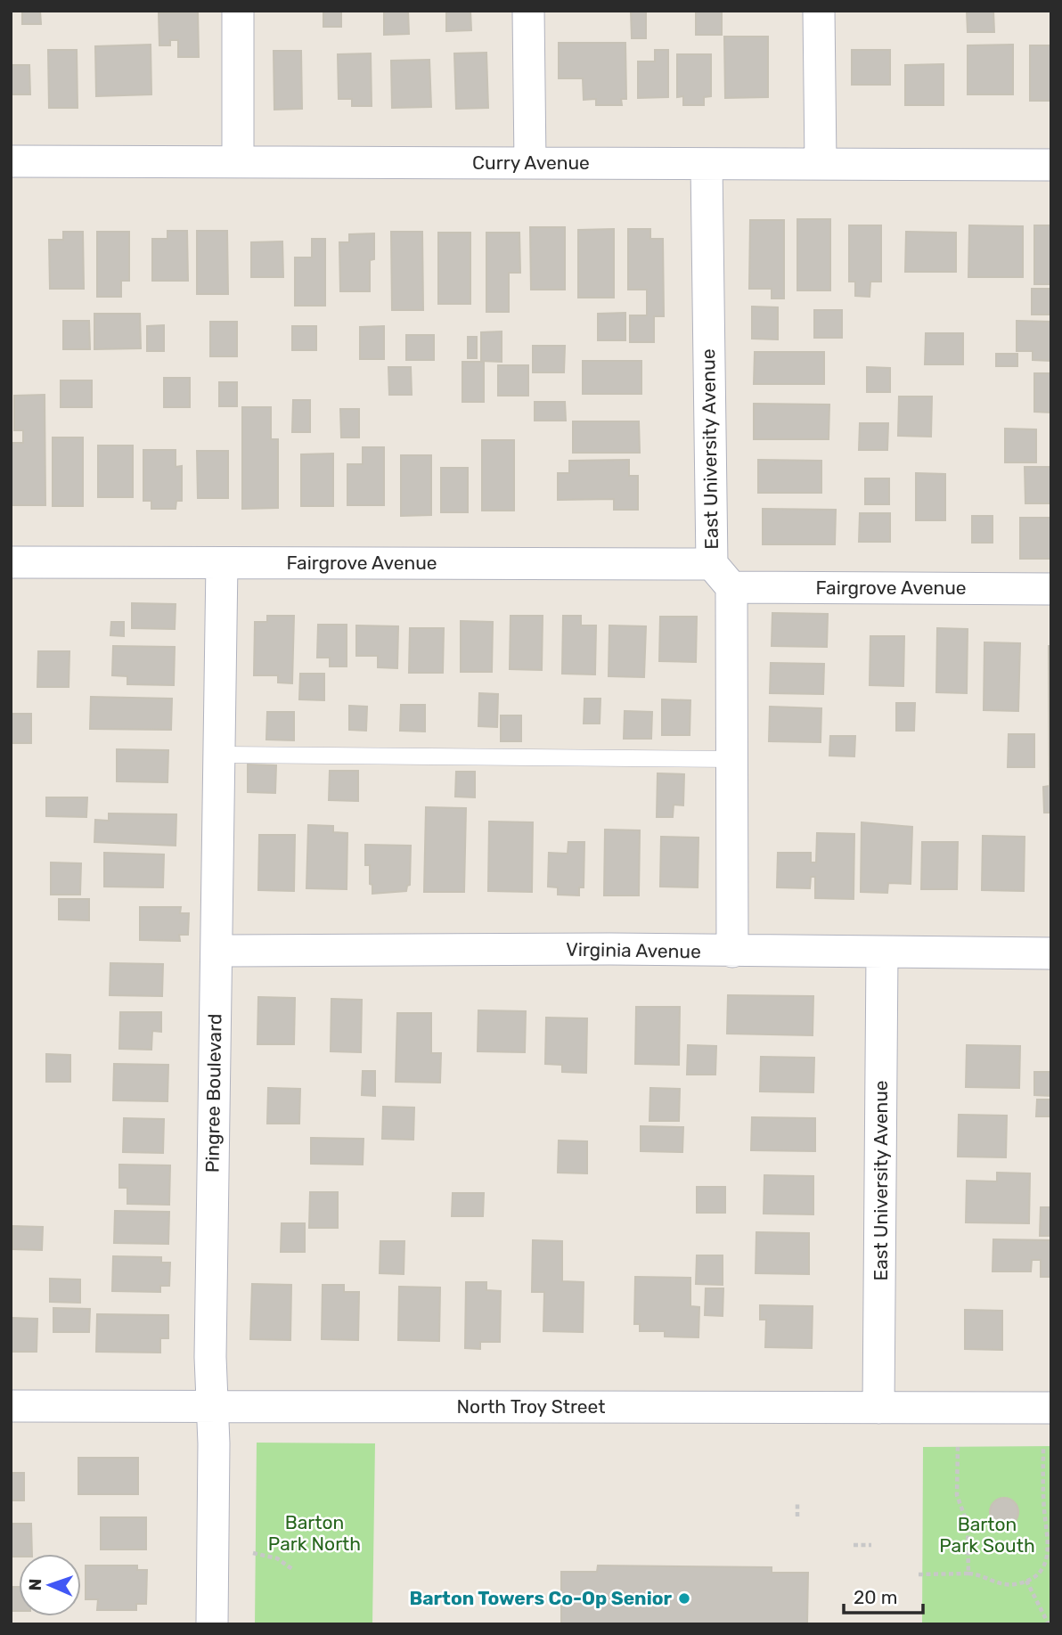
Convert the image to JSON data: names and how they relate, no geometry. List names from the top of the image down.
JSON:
{
  "streets": {
    "street": [
      "Curry Avenue",
      "East University Avenue",
      "Fairgrove Avenue",
      "Virginia Avenue",
      "Pingree Boulevard",
      "North Troy Street"
    ]
  },
  "crossings": [
    ["Curry Avenue", "East University Avenue"],
    ["East University Avenue", "Fairgrove Avenue"],
    ["East University Avenue", "Virginia Avenue"],
    ["East University Avenue", "North Troy Street"],
    ["Fairgrove Avenue", "Pingree Boulevard"],
    ["Virginia Avenue", "Pingree Boulevard"],
    ["Pingree Boulevard", "North Troy Street"]
  ],
  "parks": ["Barton Park North", "Barton Park South"],
  "places": ["Barton Towers Co-Op Senior"],
  "scale_bar": "20 m",
  "north": "left"
}
